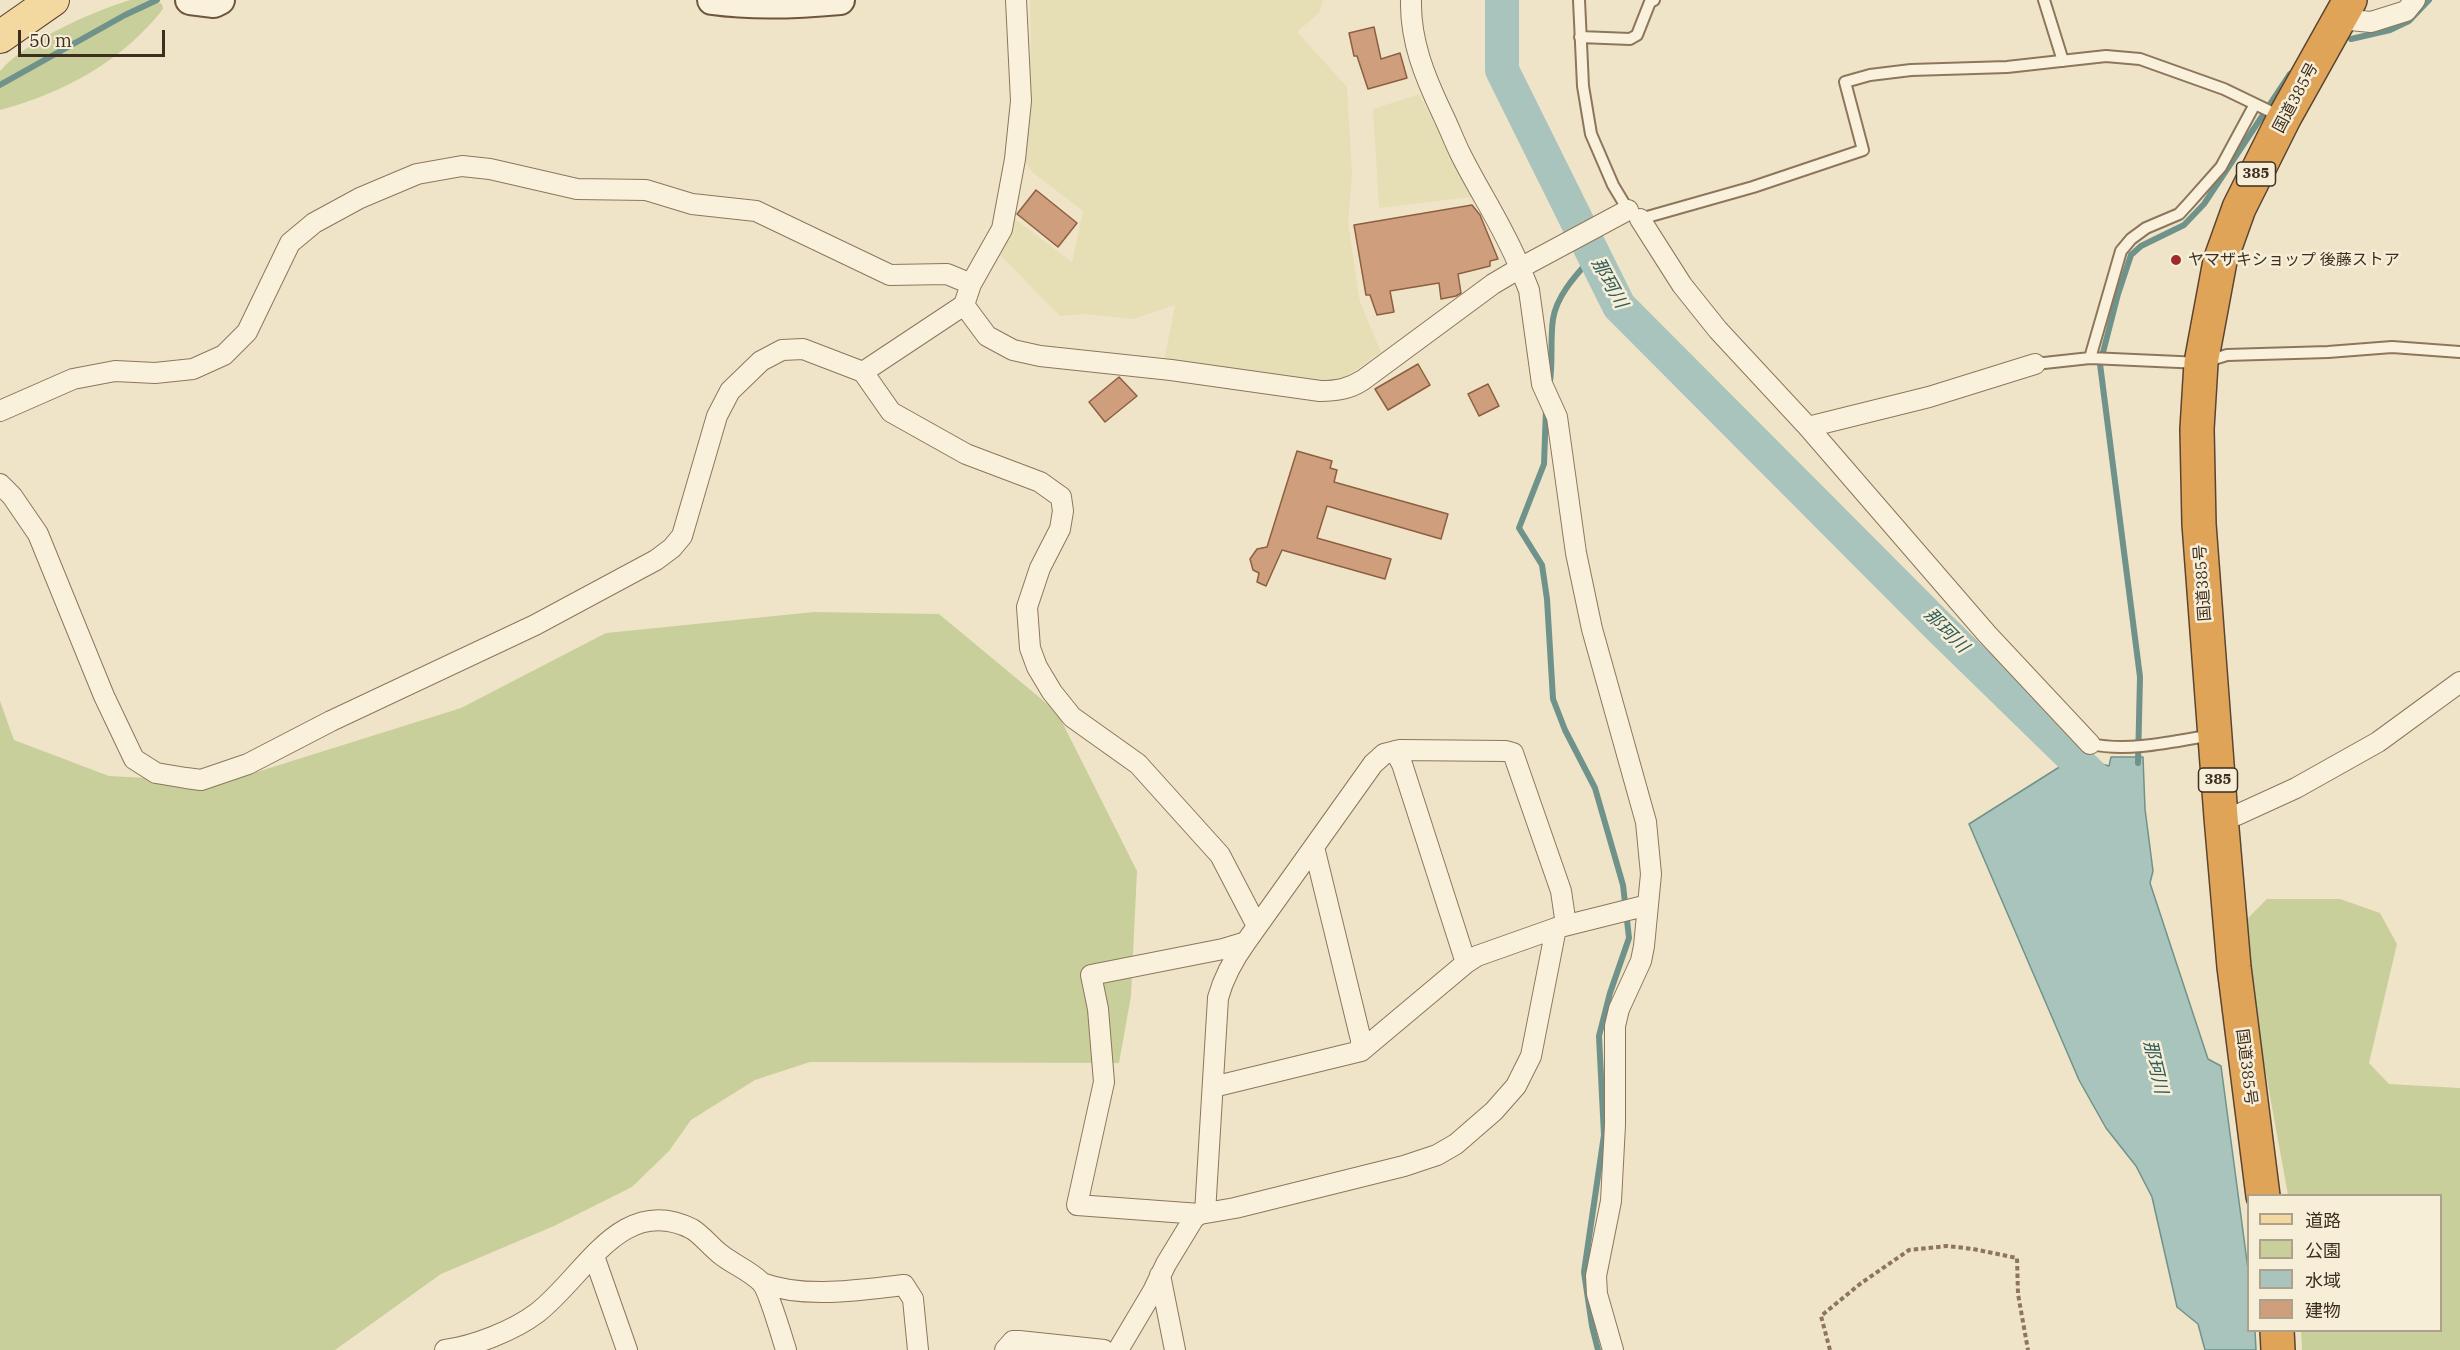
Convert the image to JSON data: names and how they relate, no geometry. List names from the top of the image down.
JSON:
{
  "streets": {
    "highway": ["国道385号", "385"]
  },
  "water": ["那珂川"],
  "places": ["ヤマザキショップ 後藤ストア"],
  "legend": [
    "道路",
    "公園",
    "水域",
    "建物"
  ],
  "scale_bar": "50 m"
}
